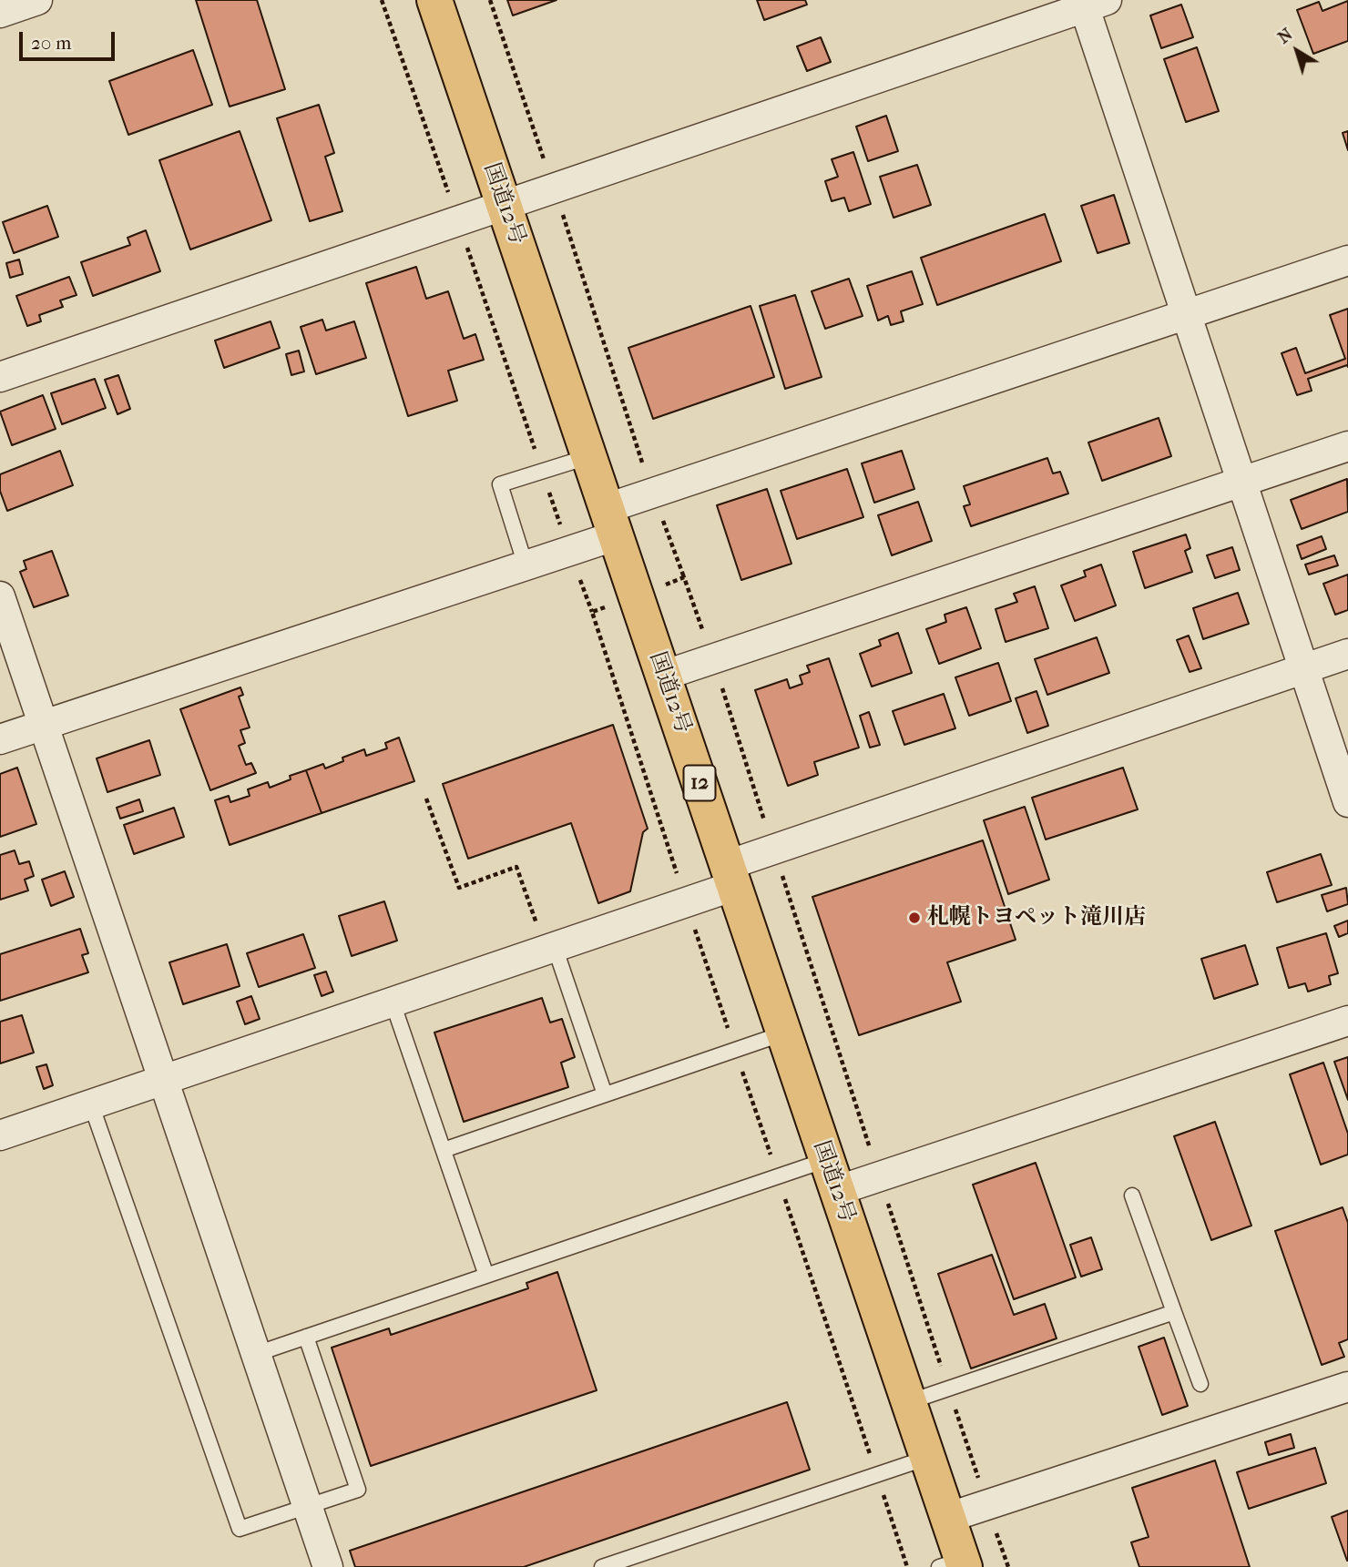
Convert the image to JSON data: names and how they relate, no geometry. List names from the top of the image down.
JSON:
{
  "streets": {
    "highway": ["国道12号", "12"]
  },
  "places": ["札幌トヨペット滝川店"],
  "scale_bar": "20 m",
  "north": "top left"
}
